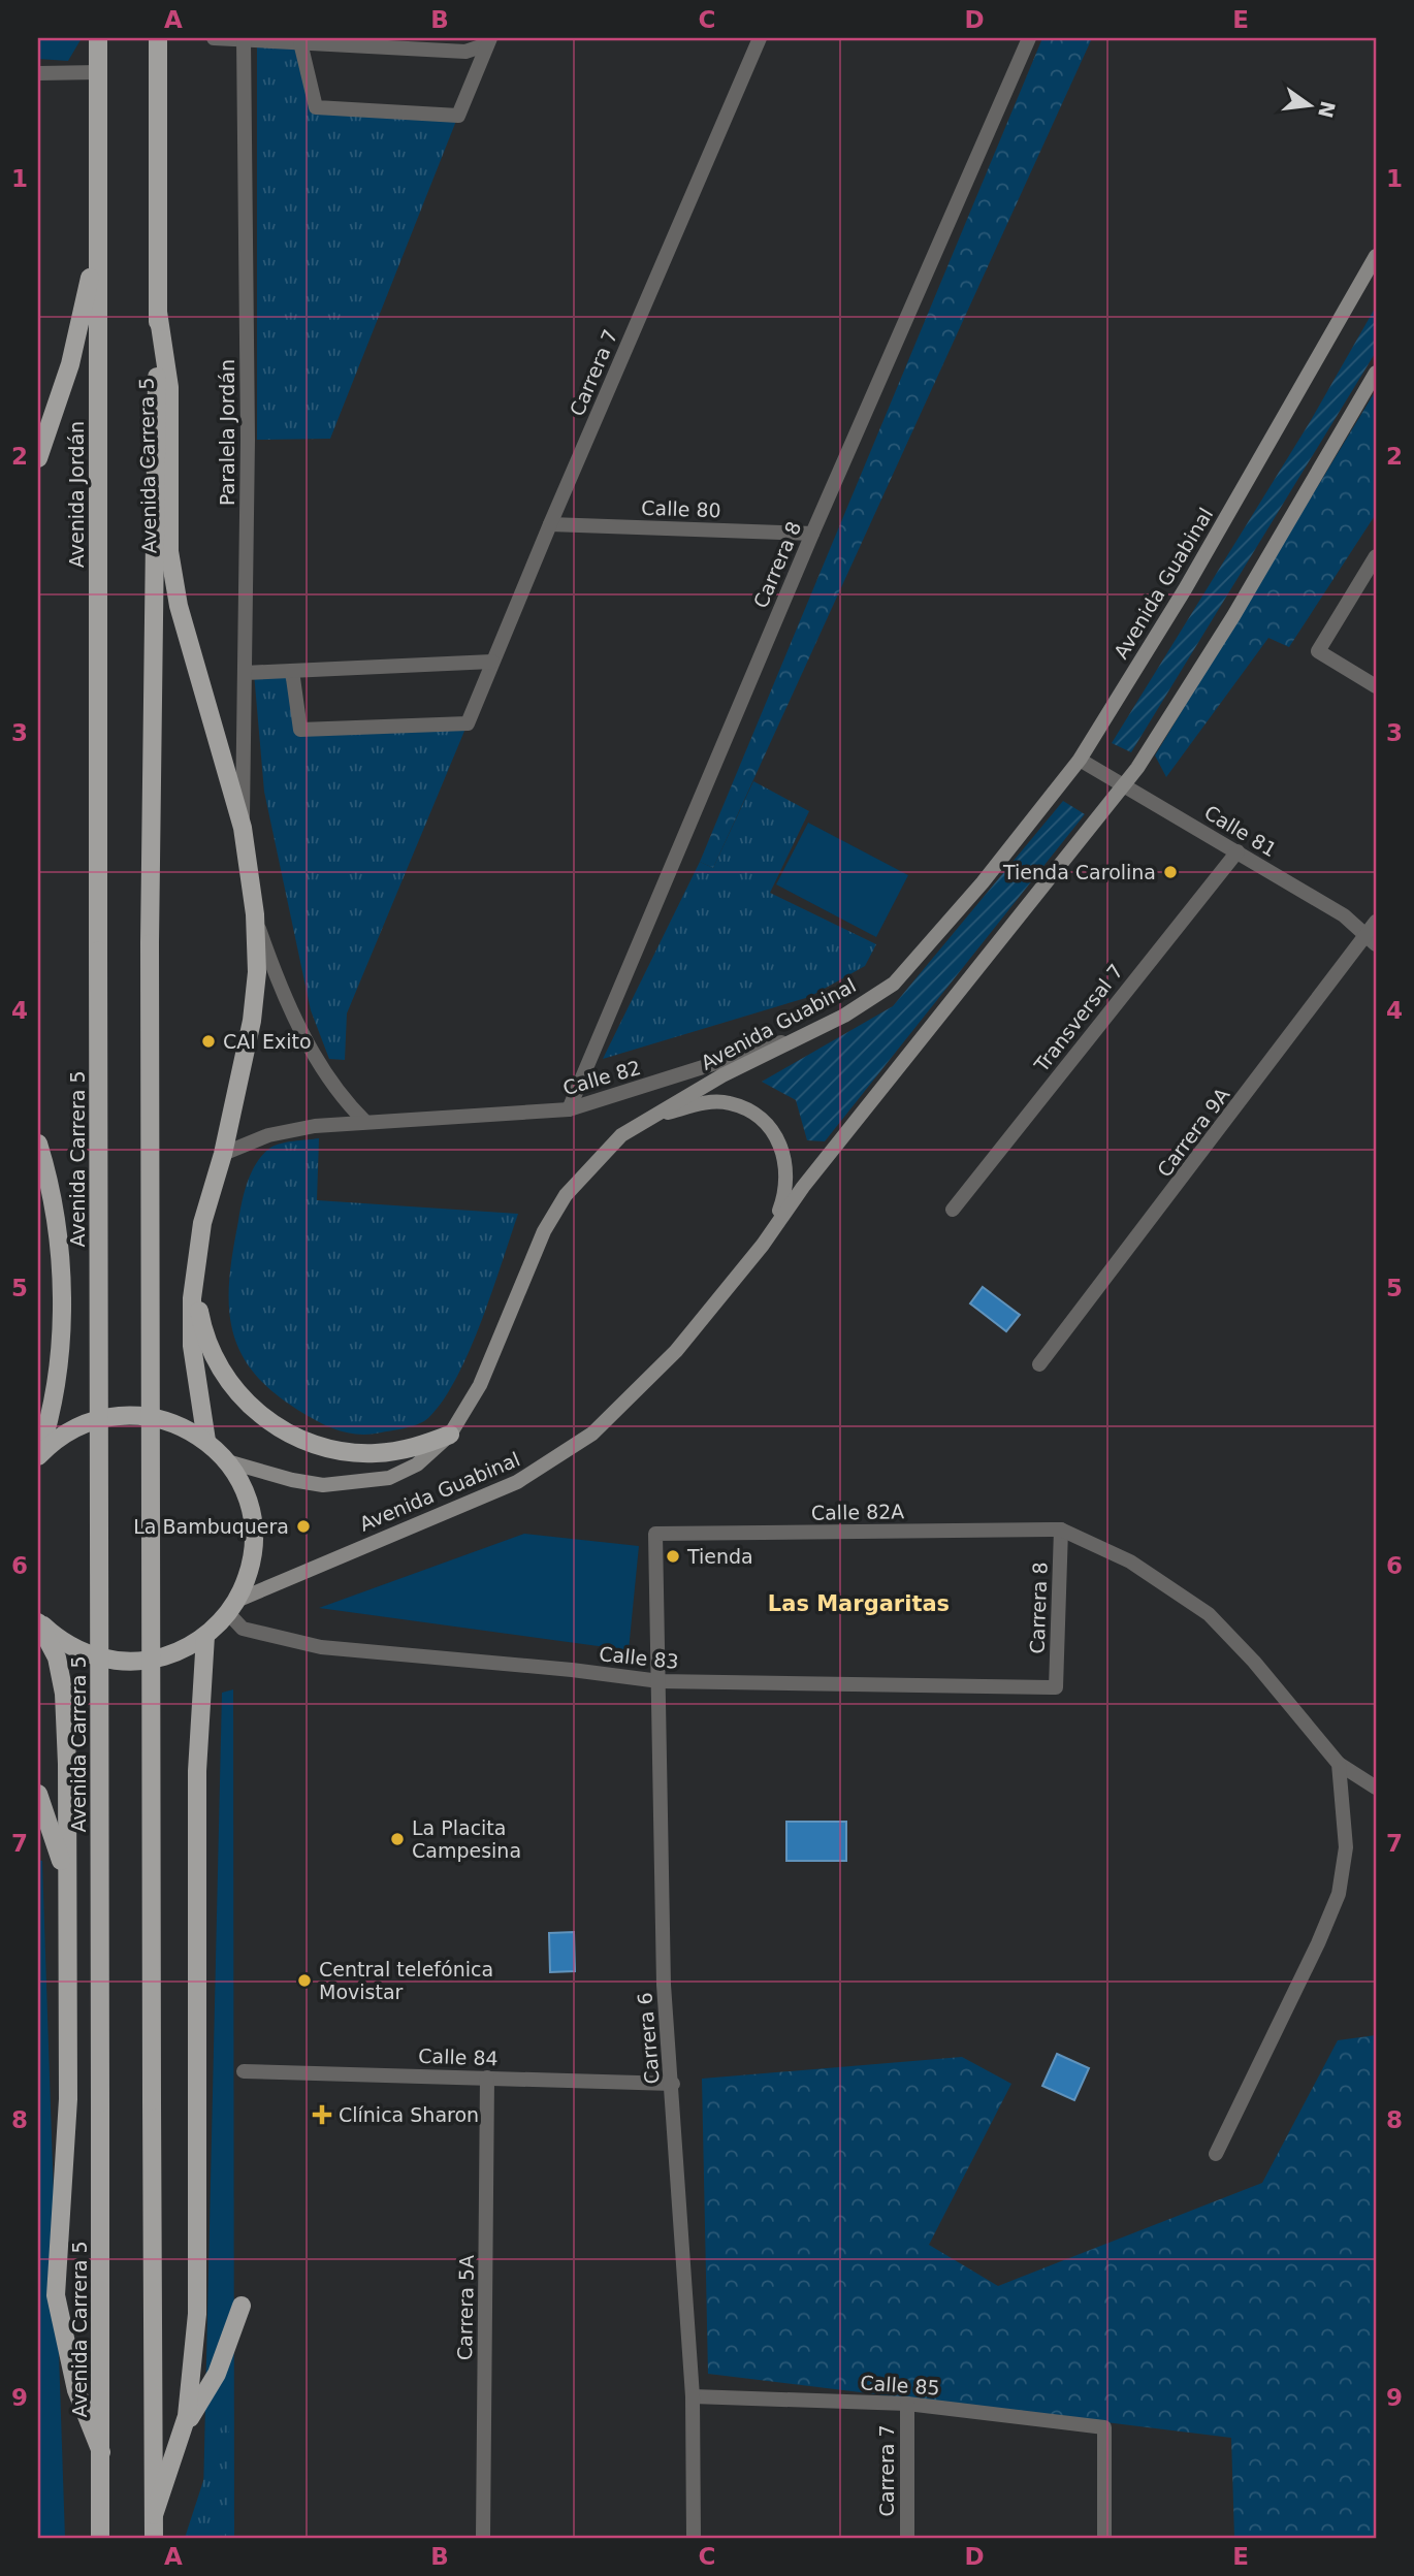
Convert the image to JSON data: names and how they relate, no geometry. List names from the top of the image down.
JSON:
{
  "streets": {
    "main road": ["Avenida Carrera 5", "Avenida Jordán", "Avenida Guabinal"],
    "street": [
      "Carrera 7",
      "Paralela Jordán",
      "Calle 80",
      "Carrera 8",
      "Calle 81",
      "Transversal 7",
      "Calle 82",
      "Carrera 9A",
      "Calle 82A",
      "Calle 83",
      "Carrera 6",
      "Calle 84",
      "Carrera 5A",
      "Calle 85"
    ]
  },
  "crossings": [
    ["Carrera 7", "Calle 80"],
    ["Carrera 7", "Calle 85"],
    ["Paralela Jordán", "Avenida Carrera 5"],
    ["Avenida Carrera 5", "Avenida Jordán"],
    ["Avenida Carrera 5", "Calle 82"],
    ["Calle 80", "Carrera 8"],
    ["Carrera 8", "Calle 82"],
    ["Carrera 8", "Calle 82A"],
    ["Carrera 8", "Calle 83"],
    ["Avenida Guabinal", "Calle 81"],
    ["Avenida Guabinal", "Calle 82"],
    ["Avenida Guabinal", "Calle 83"],
    ["Calle 81", "Transversal 7"],
    ["Calle 81", "Carrera 9A"],
    ["Calle 82A", "Carrera 6"],
    ["Calle 83", "Carrera 6"],
    ["Carrera 6", "Calle 84"],
    ["Carrera 6", "Calle 85"],
    ["Calle 84", "Carrera 5A"]
  ],
  "districts": ["Las Margaritas"],
  "places": {
    "other": [
      "Tienda Carolina",
      "CAI Exito",
      "La Bambuquera",
      "Tienda",
      "La Placita Campesina",
      "Central telefónica Movistar"
    ],
    "health": ["Clínica Sharon"]
  },
  "north": "right",
  "grid": {
    "columns": [
      "A",
      "B",
      "C",
      "D",
      "E"
    ],
    "rows": [
      "1",
      "2",
      "3",
      "4",
      "5",
      "6",
      "7",
      "8",
      "9"
    ]
  }
}
